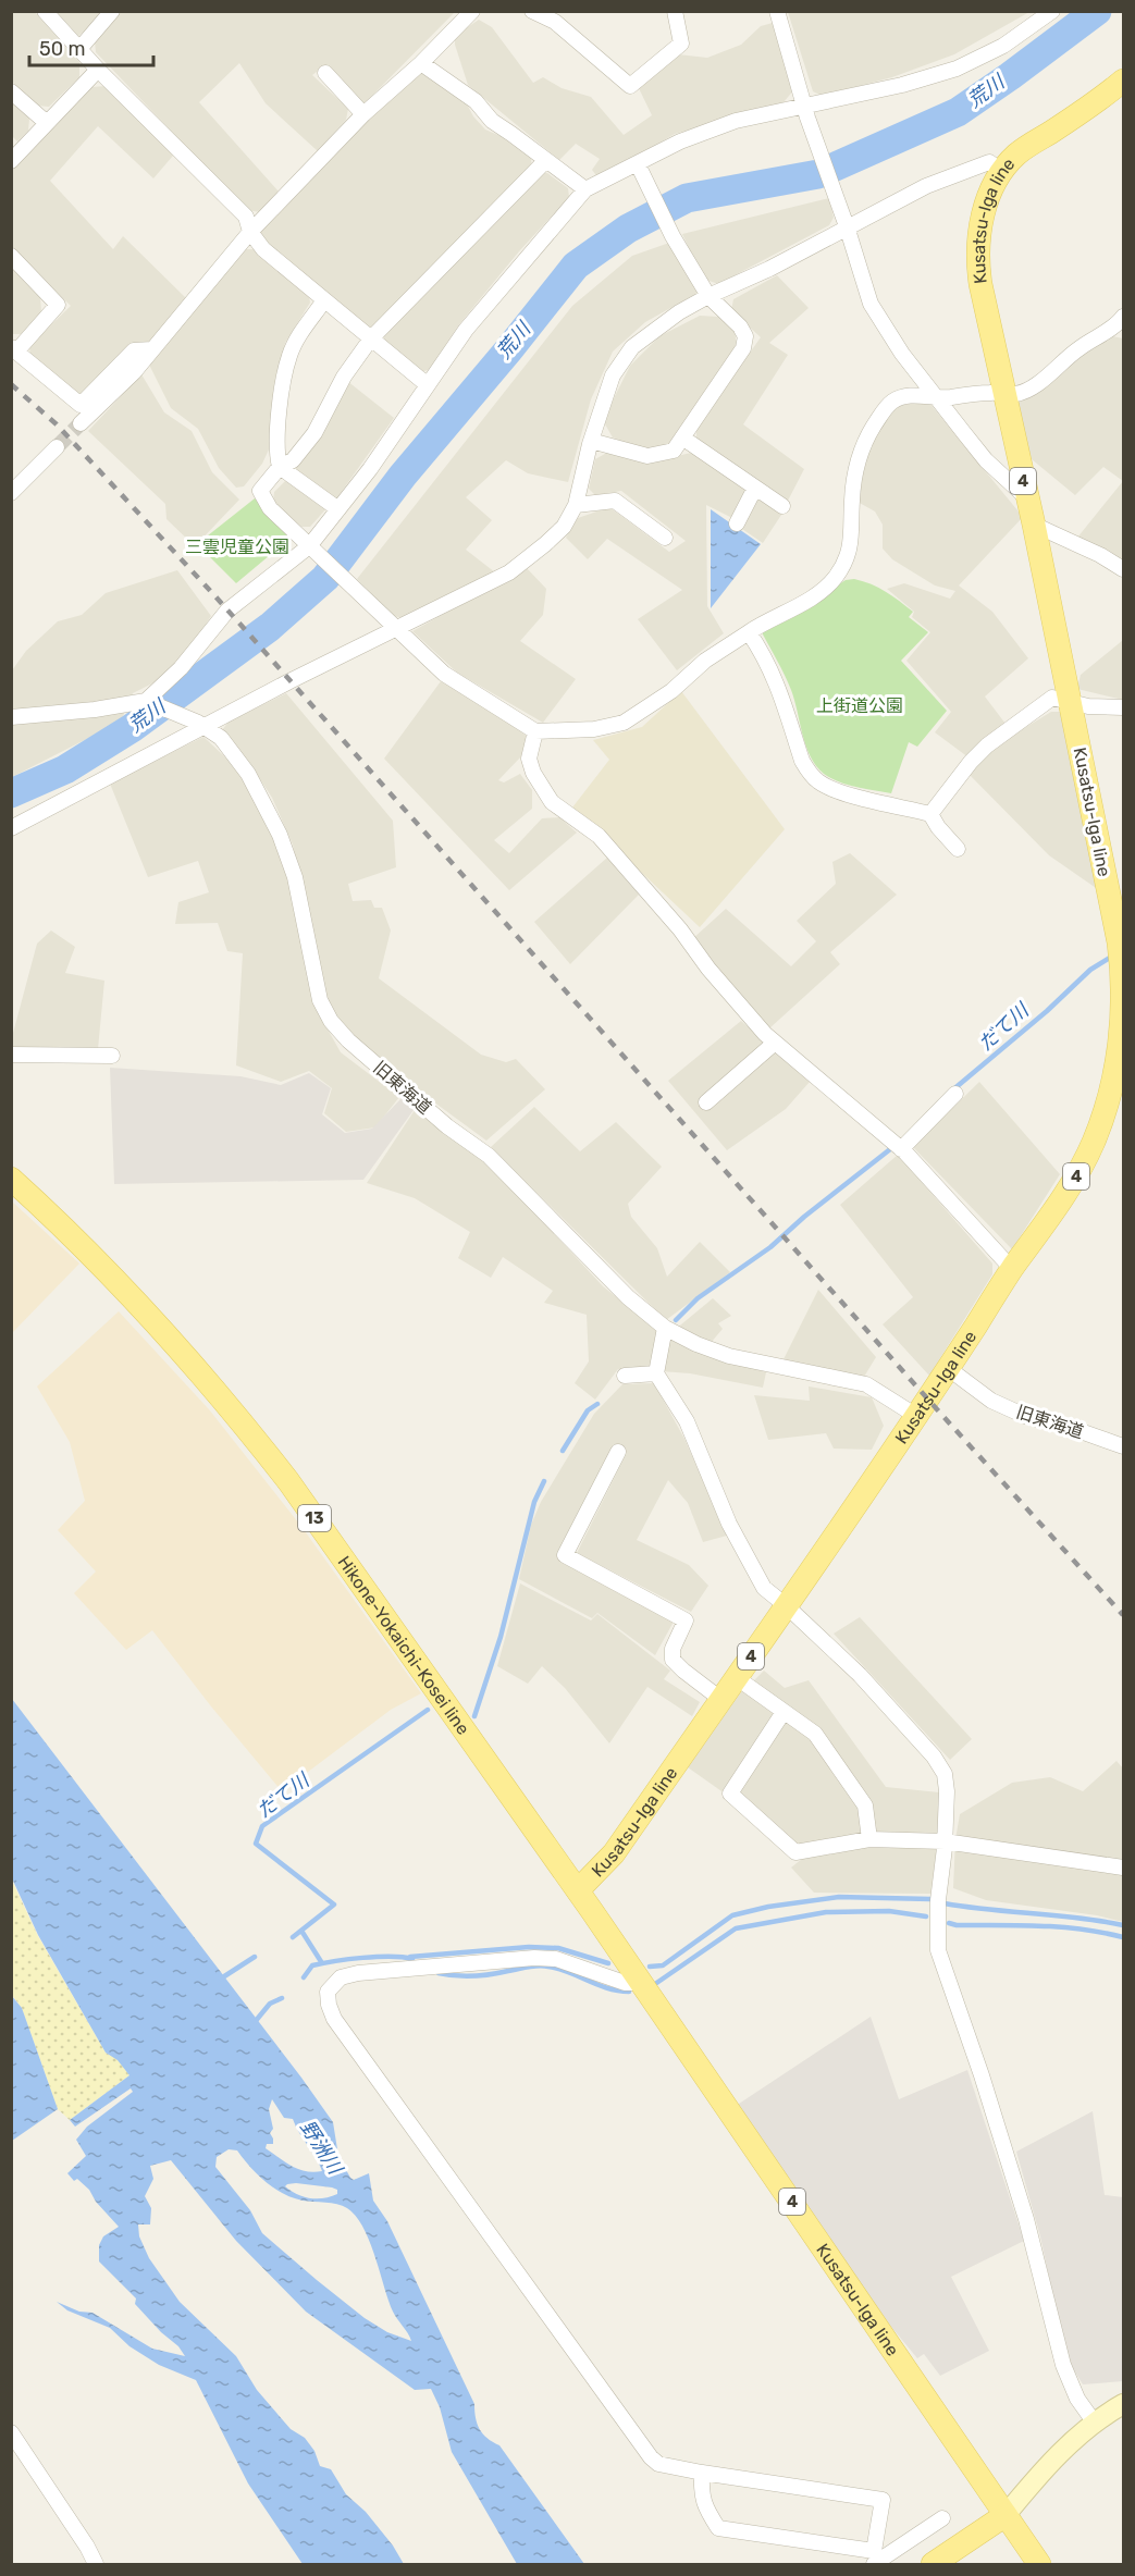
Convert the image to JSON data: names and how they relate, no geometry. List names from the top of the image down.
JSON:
{
  "streets": {
    "main road": [
      "Kusatsu-Iga line",
      "4",
      "13",
      "Hikone-Yokaichi-Kosei line"
    ],
    "street": ["旧東海道"]
  },
  "crossings": [
    ["Kusatsu-Iga line", "旧東海道"],
    ["Kusatsu-Iga line", "Hikone-Yokaichi-Kosei line"]
  ],
  "water": ["荒川", "だて川", "野洲川"],
  "parks": ["三雲児童公園", "上街道公園"],
  "scale_bar": "50 m"
}
